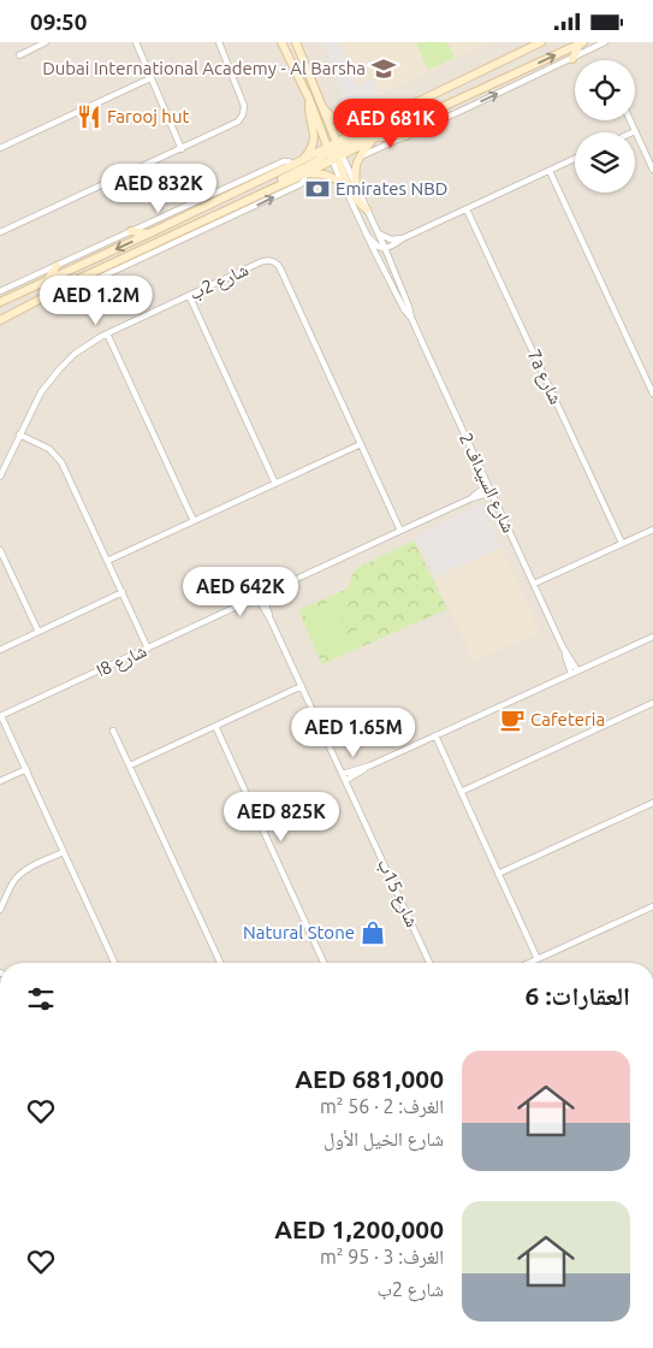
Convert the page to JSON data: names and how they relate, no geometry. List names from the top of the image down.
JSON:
{
  "streets": {
    "street": [
      "شارع 2ب",
      "7a شارع",
      "شارع السيداف 2",
      "شارع 8ا",
      "شارع 15ب"
    ]
  },
  "crossings": [
    ["شارع السيداف 2", "شارع 8ا"],
    ["شارع 8ا", "شارع 15ب"]
  ],
  "places": {
    "school or university": ["Dubai International Academy - Al Barsha"],
    "restaurant": ["Farooj hut"],
    "bank": ["Emirates NBD"],
    "cafe": ["Cafeteria"],
    "shop": ["Natural Stone"]
  },
  "page": {
    "status": "09:50",
    "price": [
      "AED 681K",
      "AED 832K",
      "AED 1.2M",
      "AED 642K",
      "AED 1.65M",
      "AED 825K"
    ],
    "heading": "العقارات: 6",
    "list": [
      {
        "name": "AED 681,000",
        "note": "الغرف: 2 · 56 m² · شارع الخيل الأول"
      },
      {
        "name": "AED 1,200,000",
        "note": "الغرف: 3 · 95 m² · شارع 2ب"
      }
    ]
  }
}
